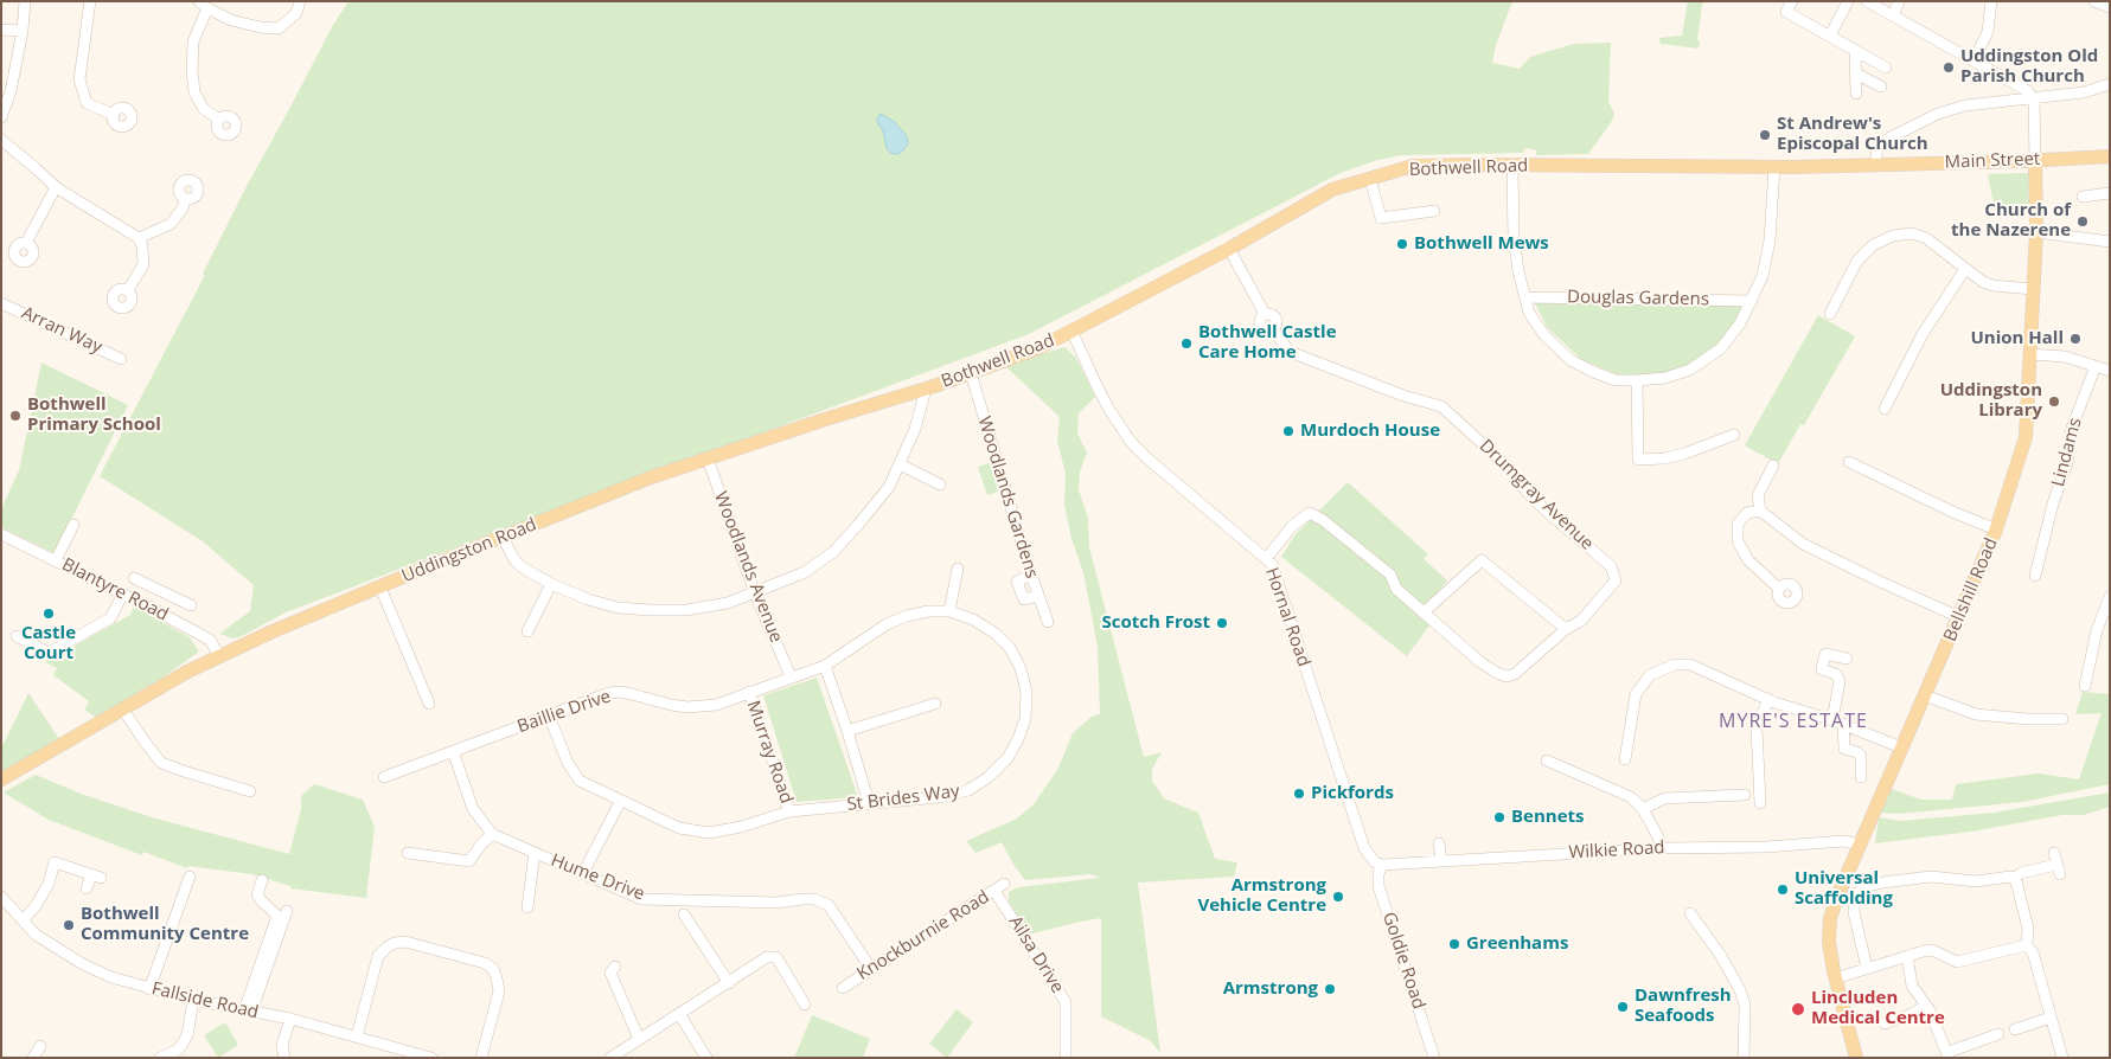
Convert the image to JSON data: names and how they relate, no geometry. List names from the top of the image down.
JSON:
{
  "streets": {
    "main road": [
      "Main Street",
      "Bothwell Road",
      "Uddingston Road",
      "Bellshill Road"
    ],
    "street": [
      "Douglas Gardens",
      "Arran Way",
      "Lindams",
      "Drumgray Avenue",
      "Woodlands Gardens",
      "Woodlands Avenue",
      "Blantyre Road",
      "Hornal Road",
      "Baillie Drive",
      "Murray Road",
      "St Brides Way",
      "Wilkie Road",
      "Hume Drive",
      "Knockburnie Road",
      "Ailsa Drive",
      "Goldie Road",
      "Fallside Road"
    ]
  },
  "crossings": [
    ["Main Street", "Bothwell Road"],
    ["Main Street", "Bellshill Road"],
    ["Bothwell Road", "Drumgray Avenue"],
    ["Bothwell Road", "Woodlands Gardens"],
    ["Bothwell Road", "Uddingston Road"],
    ["Bothwell Road", "Hornal Road"],
    ["Drumgray Avenue", "Hornal Road"],
    ["Uddingston Road", "Woodlands Avenue"],
    ["Uddingston Road", "Blantyre Road"],
    ["Woodlands Avenue", "St Brides Way"],
    ["Bellshill Road", "Wilkie Road"],
    ["Hornal Road", "Wilkie Road"],
    ["Hornal Road", "Goldie Road"],
    ["Baillie Drive", "Murray Road"],
    ["Baillie Drive", "St Brides Way"],
    ["Baillie Drive", "Hume Drive"],
    ["Murray Road", "St Brides Way"],
    ["Wilkie Road", "Goldie Road"],
    ["Hume Drive", "Knockburnie Road"],
    ["Knockburnie Road", "Ailsa Drive"]
  ],
  "districts": ["MYRE'S ESTATE"],
  "places": [
    "Uddingston Old Parish Church",
    "St Andrew's Episcopal Church",
    "Church of the Nazerene",
    "Bothwell Mews",
    "Union Hall",
    "Bothwell Castle Care Home",
    "Uddingston Library",
    "Bothwell Primary School",
    "Murdoch House",
    "Castle Court",
    "Scotch Frost",
    "Pickfords",
    "Bennets",
    "Universal Scaffolding",
    "Armstrong Vehicle Centre",
    "Bothwell Community Centre",
    "Greenhams",
    "Armstrong",
    "Dawnfresh Seafoods",
    "Lincluden Medical Centre"
  ]
}
